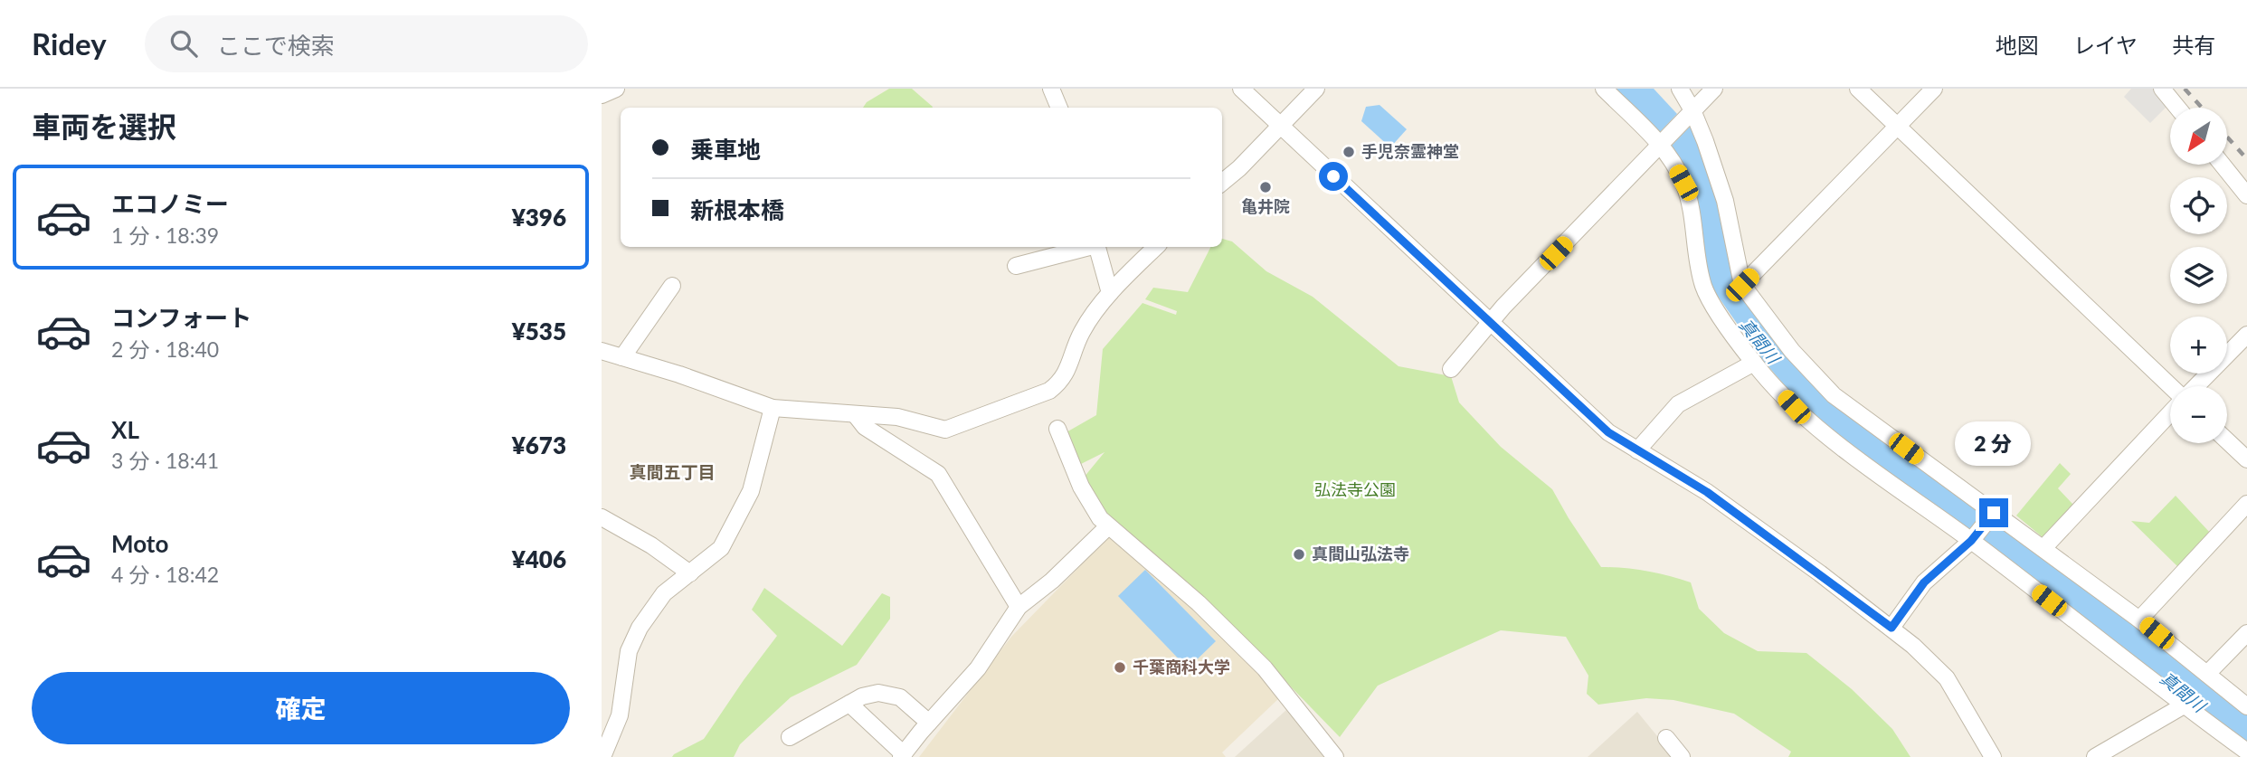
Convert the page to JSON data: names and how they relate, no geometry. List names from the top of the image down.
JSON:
{
  "districts": ["真間五丁目"],
  "water": ["真間川"],
  "parks": ["弘法寺公園"],
  "places": [
    "手児奈霊神堂",
    "亀井院",
    "真間山弘法寺",
    "千葉商科大学"
  ],
  "north": "bottom left",
  "page": {
    "header": "Ridey",
    "search": "ここで検索",
    "nav": ["地図", "レイヤ", "共有"],
    "heading": "車両を選択",
    "map_buttons": ["+", "−"],
    "banner": ["乗車地", "新根本橋"],
    "list": [
      {
        "name": "エコノミー",
        "note": "1 分 · 18:39",
        "value": "¥396"
      },
      {
        "name": "コンフォート",
        "note": "2 分 · 18:40",
        "value": "¥535"
      },
      {
        "name": "XL",
        "note": "3 分 · 18:41",
        "value": "¥673"
      },
      {
        "name": "Moto",
        "note": "4 分 · 18:42",
        "value": "¥406"
      }
    ],
    "bubble": "2 分",
    "buttons": "確定"
  }
}
